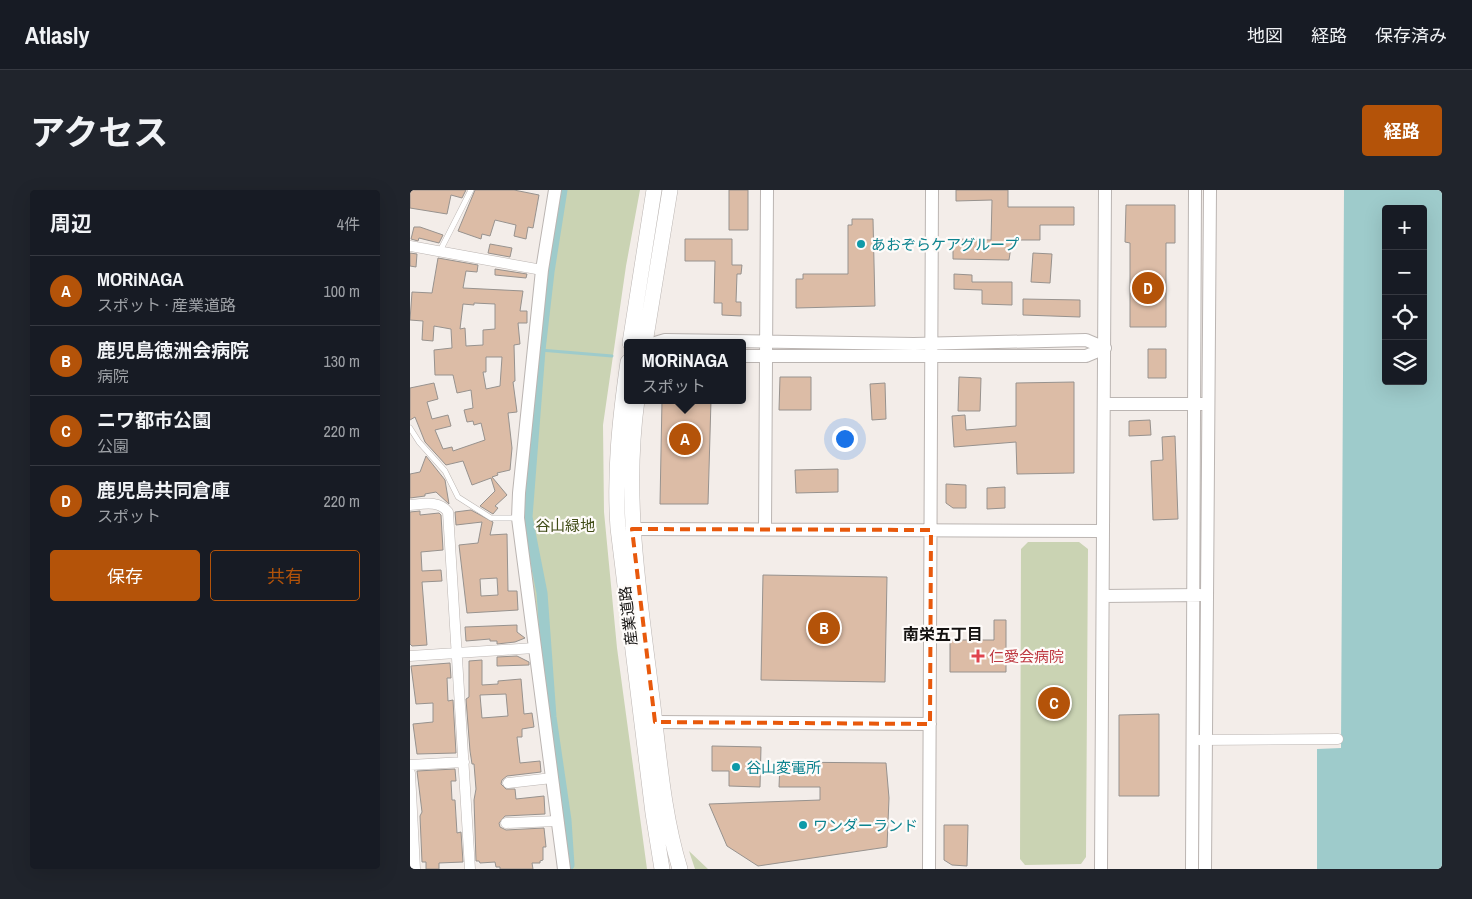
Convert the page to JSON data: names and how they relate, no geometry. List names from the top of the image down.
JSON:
{
  "streets": {
    "main road": ["産業道路"]
  },
  "districts": ["南栄五丁目"],
  "parks": ["谷山緑地"],
  "places": {
    "other": ["あおぞらケアグループ", "谷山変電所", "ワンダーランド"],
    "health": ["仁愛会病院"]
  },
  "page": {
    "header": "Atlasly",
    "nav": ["地図", "経路", "保存済み"],
    "title": "アクセス",
    "buttons": [
      "経路",
      ["保存", "共有"]
    ],
    "heading": ["周辺", "4件"],
    "map_buttons": ["+", "−"],
    "list": [
      {
        "mark": "A",
        "name": "MORiNAGA",
        "note": "スポット · 産業道路",
        "value": "100 m"
      },
      {
        "mark": "B",
        "name": "鹿児島徳洲会病院",
        "note": "病院",
        "value": "130 m"
      },
      {
        "mark": "C",
        "name": "ニワ都市公園",
        "note": "公園",
        "value": "220 m"
      },
      {
        "mark": "D",
        "name": "鹿児島共同倉庫",
        "note": "スポット",
        "value": "220 m"
      }
    ],
    "pins": [
      "D",
      "A",
      "B",
      "C"
    ],
    "popup": ["MORiNAGA", "スポット"]
  }
}
